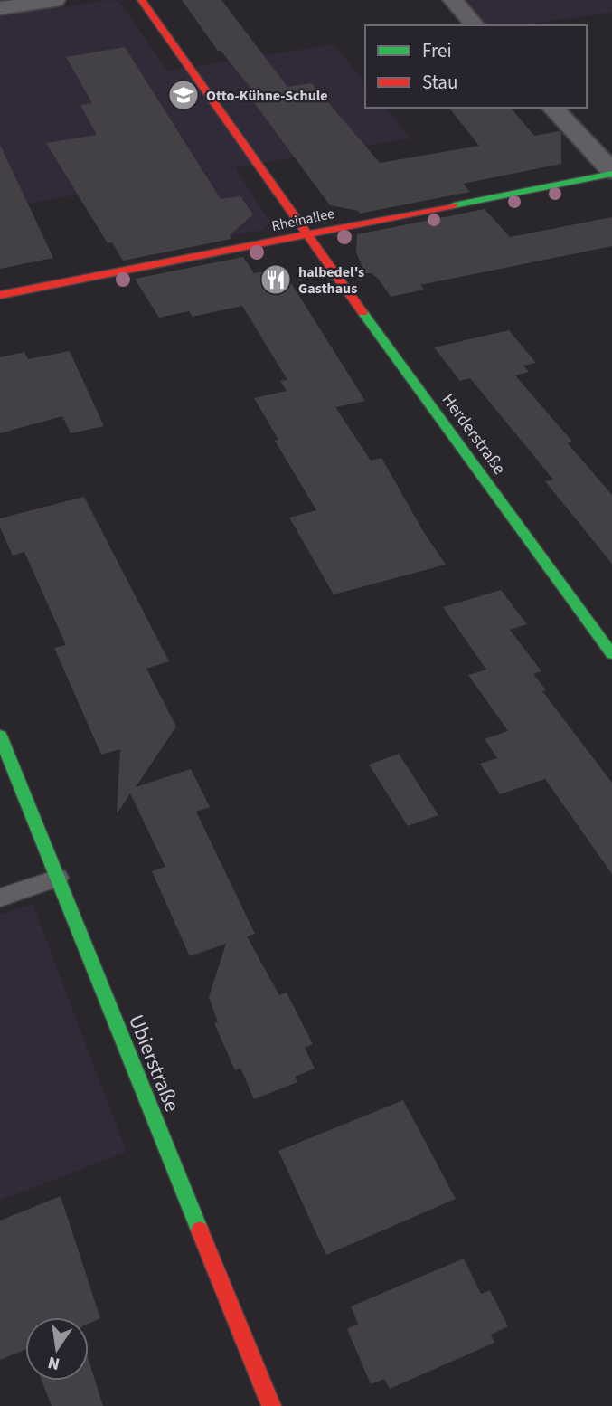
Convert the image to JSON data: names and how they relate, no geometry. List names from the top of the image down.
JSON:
{
  "streets": {
    "street": ["Rheinallee", "Herderstraße", "Ubierstraße"]
  },
  "crossings": [
    ["Rheinallee", "Herderstraße"]
  ],
  "places": {
    "school or university": ["Otto-Kühne-Schule"],
    "restaurant": ["halbedel's Gasthaus"]
  },
  "legend": ["Frei", "Stau"],
  "north": "bottom"
}
